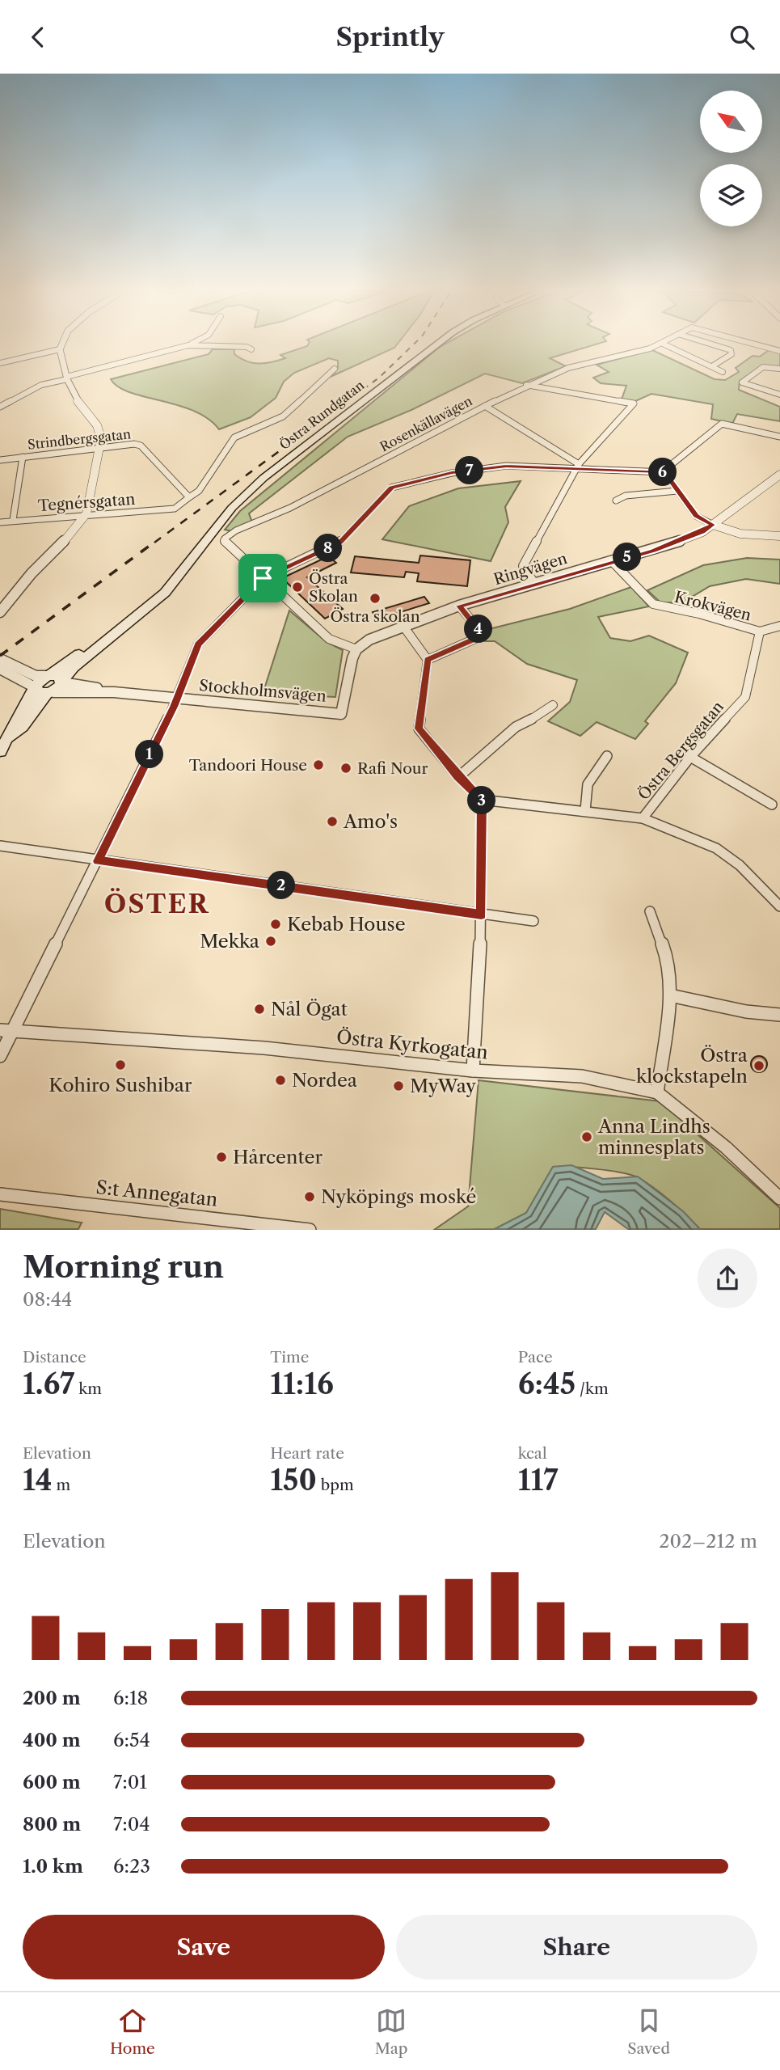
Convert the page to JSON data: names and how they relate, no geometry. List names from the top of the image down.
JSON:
{
  "streets": {
    "main road": ["Östra Rundgatan"],
    "street": [
      "Rosenkällavägen",
      "Strindbergsgatan",
      "Tegnérsgatan",
      "Ringvägen",
      "Krokvägen",
      "Stockholmsvägen",
      "Östra Bergsgatan",
      "Östra Kyrkogatan",
      "S:t Annegatan"
    ]
  },
  "crossings": [
    ["Östra Rundgatan", "Stockholmsvägen"],
    ["Strindbergsgatan", "Tegnérsgatan"],
    ["Ringvägen", "Krokvägen"],
    ["Ringvägen", "Stockholmsvägen"],
    ["Krokvägen", "Östra Bergsgatan"]
  ],
  "districts": ["ÖSTER"],
  "places": [
    "Östra Skolan",
    "Östra skolan",
    "Tandoori House",
    "Rafi Nour",
    "Amo's",
    "Kebab House",
    "Mekka",
    "Nål Ögat",
    "Kohiro Sushibar",
    "Östra klockstapeln",
    "Nordea",
    "MyWay",
    "Anna Lindhs minnesplats",
    "Hårcenter",
    "Nyköpings moské"
  ],
  "north": "top left",
  "page": {
    "header": "Sprintly",
    "pins": [
      "7",
      "6",
      "8",
      "5",
      "4",
      "1",
      "3",
      "2"
    ],
    "heading": ["Morning run", "08:44"],
    "stats": [
      ["Distance", "1.67 km"],
      ["Time", "11:16"],
      ["Pace", "6:45 /km"],
      ["Elevation", "14 m"],
      ["Heart rate", "150 bpm"],
      ["kcal", "117"]
    ],
    "chart": ["Elevation", "202–212 m"],
    "list": [
      {
        "name": "200 m",
        "note": "6:18"
      },
      {
        "name": "400 m",
        "note": "6:54"
      },
      {
        "name": "600 m",
        "note": "7:01"
      },
      {
        "name": "800 m",
        "note": "7:04"
      },
      {
        "name": "1.0 km",
        "note": "6:23"
      }
    ],
    "buttons": ["Save", "Share"],
    "tabs": ["Home", "Map", "Saved"]
  }
}
